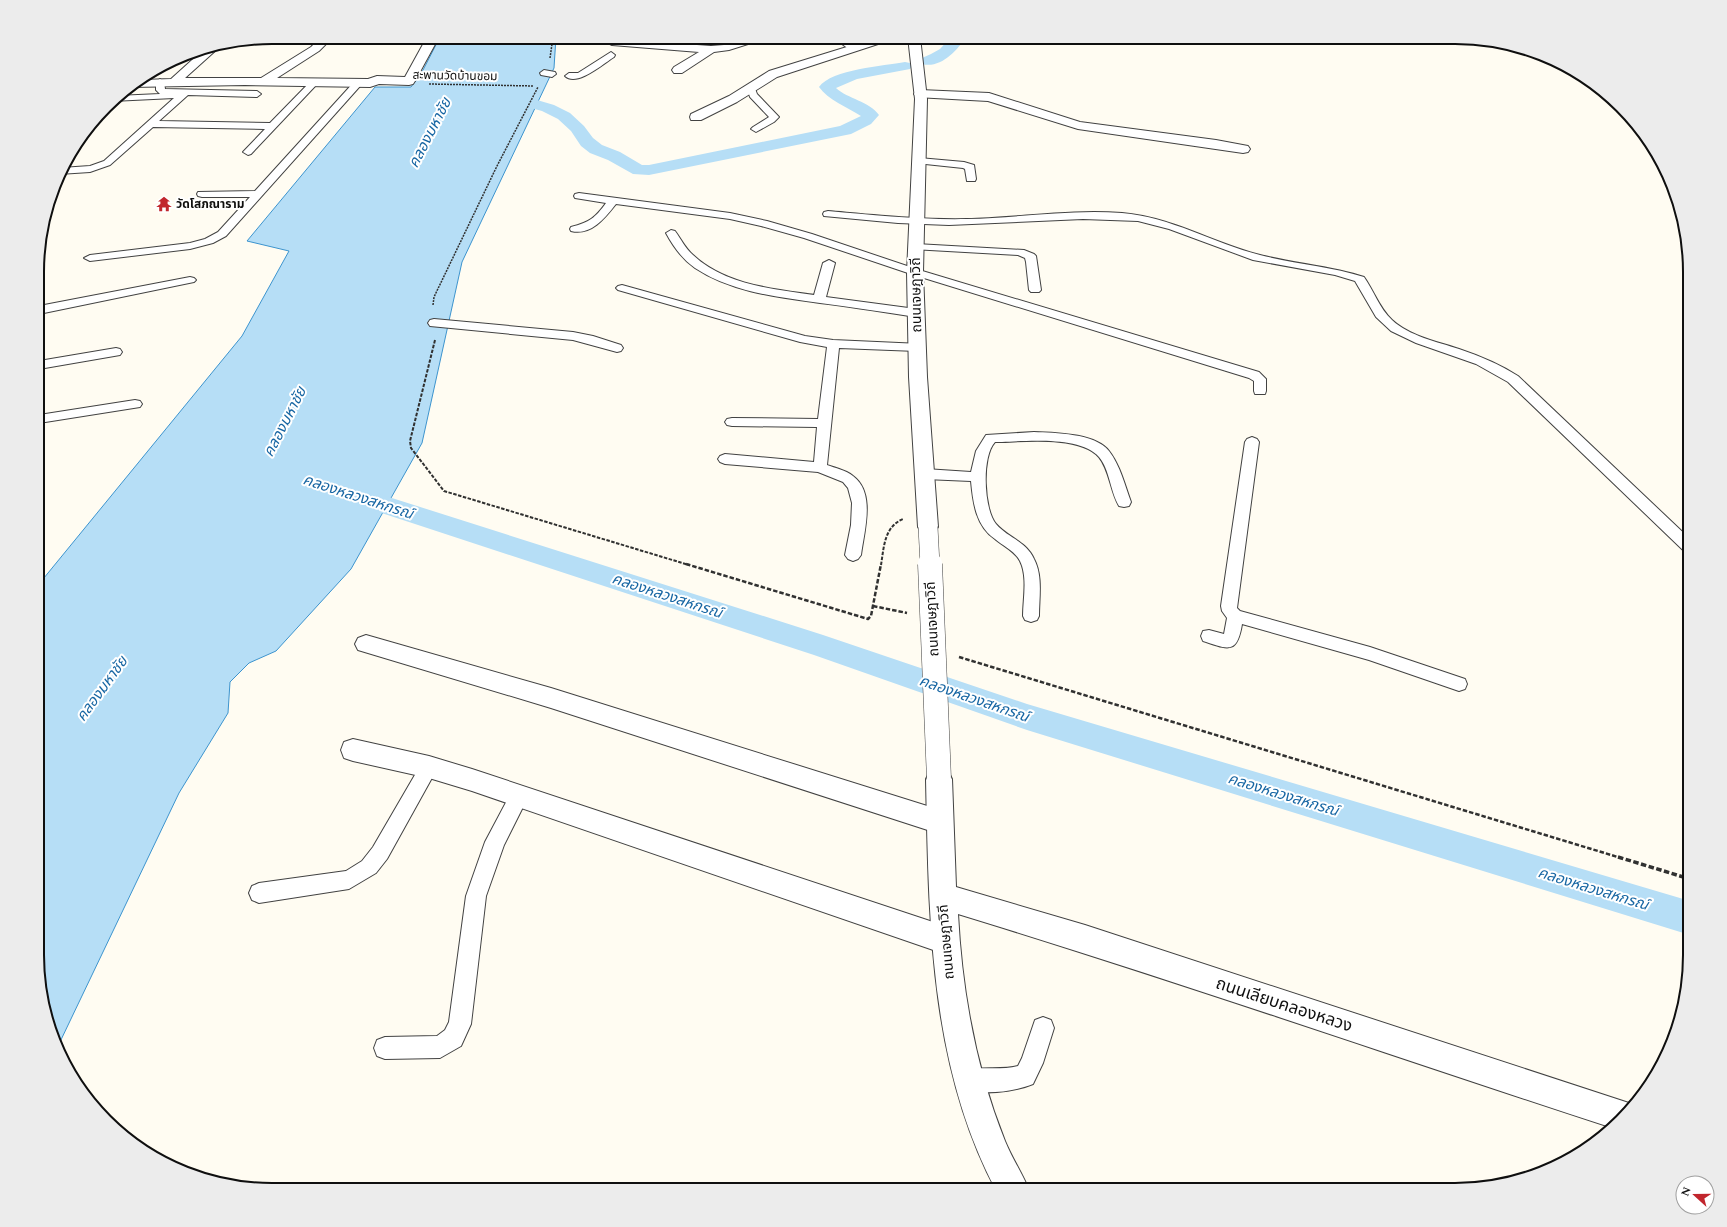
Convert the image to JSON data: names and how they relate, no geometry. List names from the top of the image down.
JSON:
{
  "streets": {
    "street": ["ถนนเจษฎาวิถี", "ถนนเลียบคลองหลวง"],
    "path": ["สะพานวัดบ้านขอม"]
  },
  "crossings": [
    ["ถนนเจษฎาวิถี", "ถนนเลียบคลองหลวง"]
  ],
  "water": ["คลองมหาชัย", "คลองหลวงสหกรณ์"],
  "places": {
    "temple": ["วัดโสภณาราม"]
  },
  "north": "left"
}
